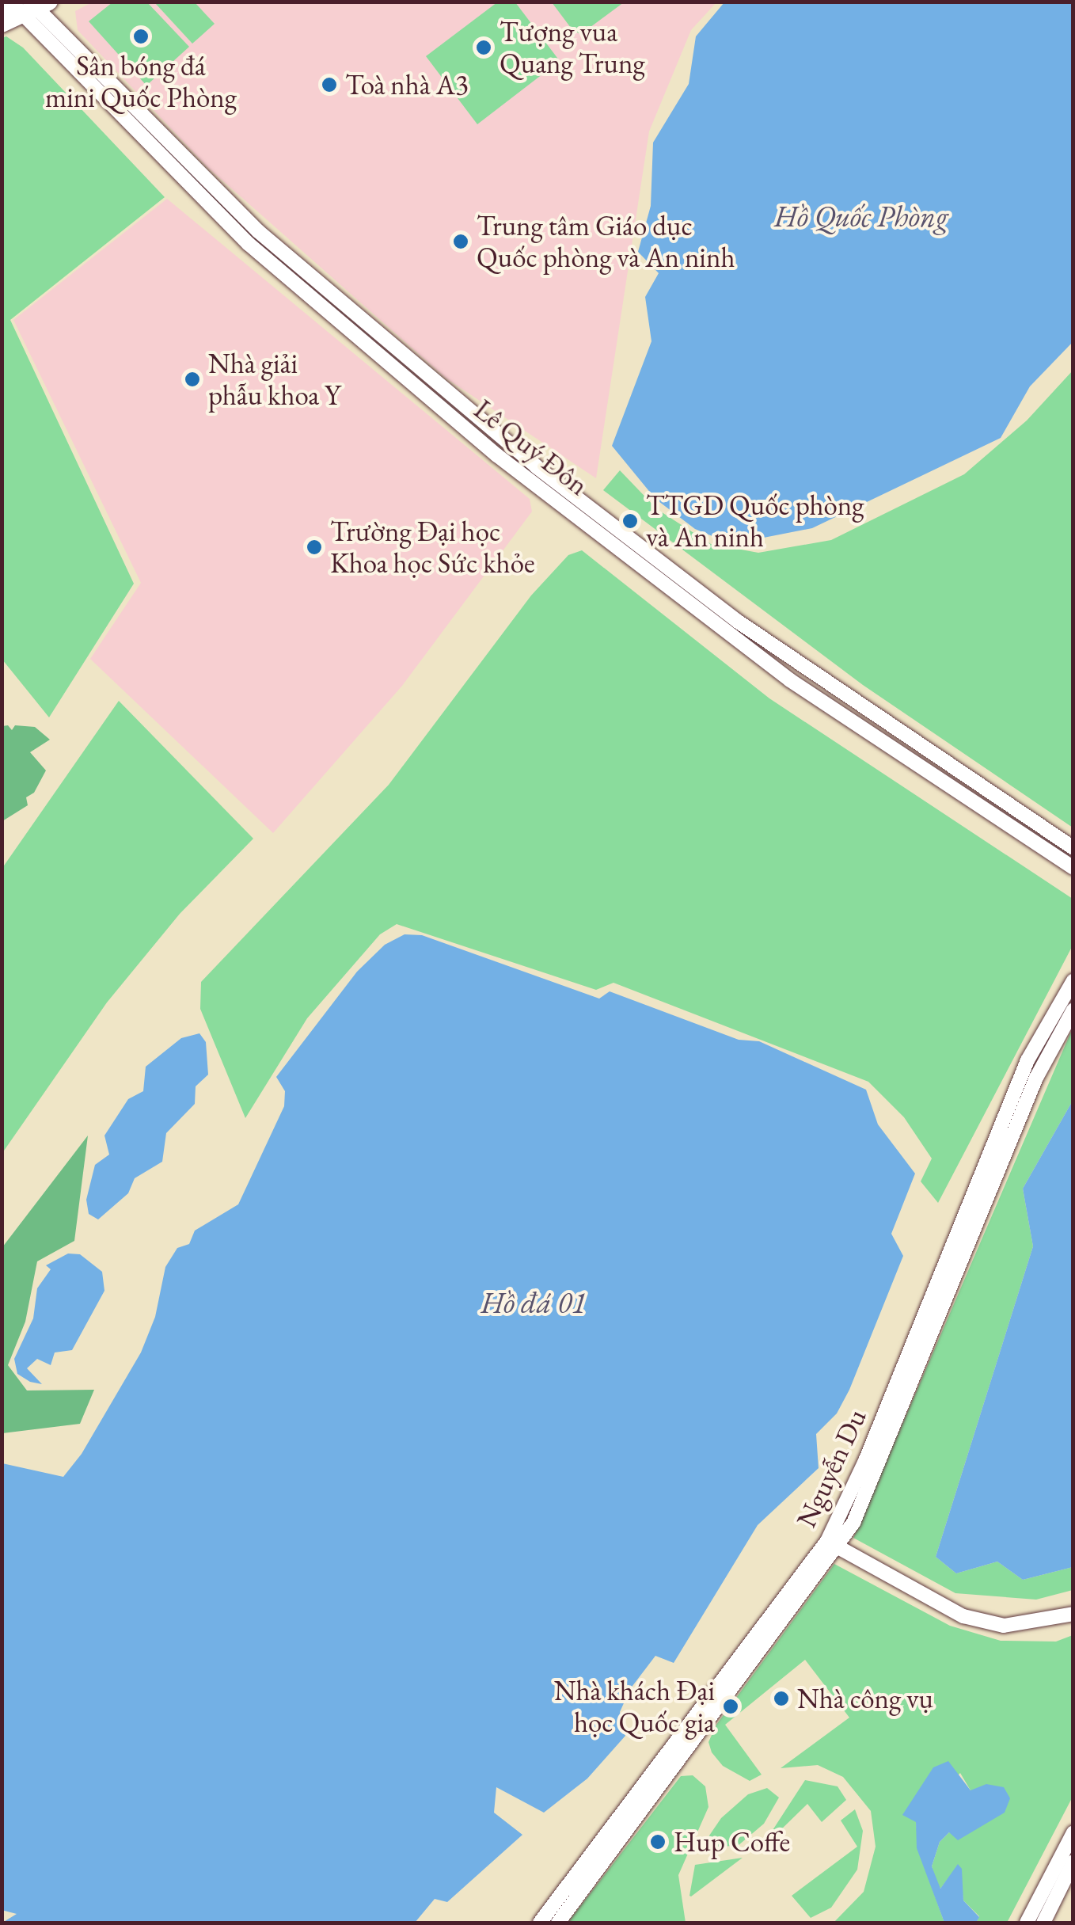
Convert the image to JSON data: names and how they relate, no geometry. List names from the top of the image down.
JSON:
{
  "streets": {
    "street": ["Lê Quý Đôn", "Nguyễn Du"]
  },
  "water": ["Hồ Quốc Phòng", "Hồ đá 01"],
  "places": [
    "Sân bóng đá mini Quốc Phòng",
    "Tượng vua Quang Trung",
    "Toà nhà A3",
    "Trung tâm Giáo dục Quốc phòng và An ninh",
    "Nhà giải phẫu khoa Y",
    "TTGD Quốc phòng và An ninh",
    "Trường Đại học Khoa học Sức khỏe",
    "Nhà công vụ",
    "Nhà khách Đại học Quốc gia",
    "Hup Coffe"
  ]
}
